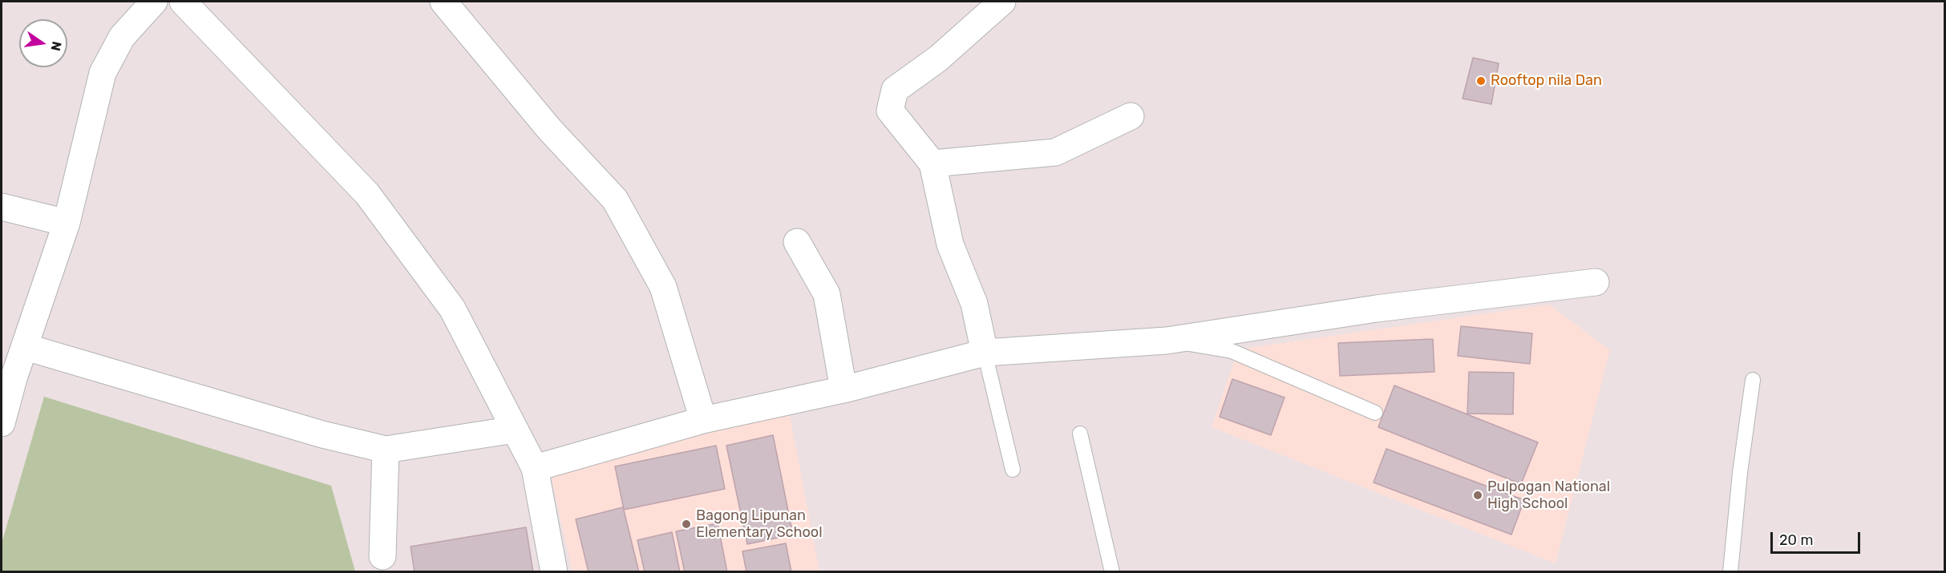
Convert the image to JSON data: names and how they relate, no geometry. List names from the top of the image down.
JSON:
{
  "places": ["Rooftop nila Dan", "Pulpogan National High School", "Bagong Lipunan Elementary School"],
  "scale_bar": "20 m",
  "north": "right"
}
